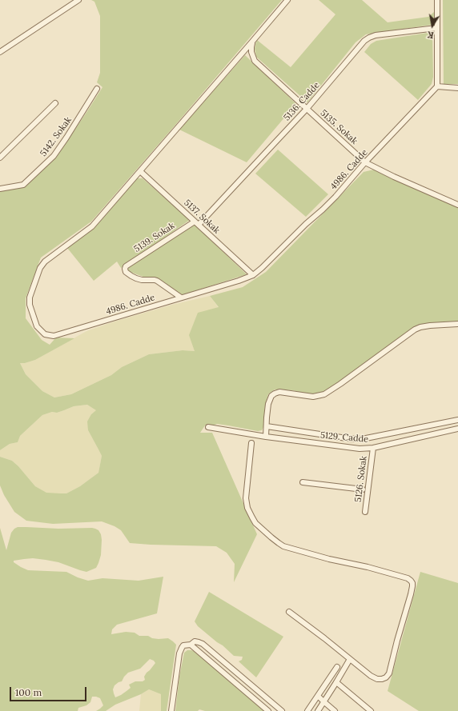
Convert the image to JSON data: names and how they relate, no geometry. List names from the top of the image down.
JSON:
{
  "streets": {
    "street": [
      "5136. Cadde",
      "5135. Sokak",
      "5142. Sokak",
      "4986. Cadde",
      "5137. Sokak",
      "5139. Sokak",
      "5129. Cadde",
      "5126. Sokak"
    ]
  },
  "crossings": [
    ["5136. Cadde", "5135. Sokak"],
    ["5136. Cadde", "5137. Sokak"],
    ["5136. Cadde", "5139. Sokak"],
    ["5135. Sokak", "4986. Cadde"],
    ["4986. Cadde", "5137. Sokak"],
    ["4986. Cadde", "5139. Sokak"],
    ["5137. Sokak", "5139. Sokak"],
    ["5129. Cadde", "5126. Sokak"]
  ],
  "scale_bar": "100 m",
  "north": "bottom"
}
